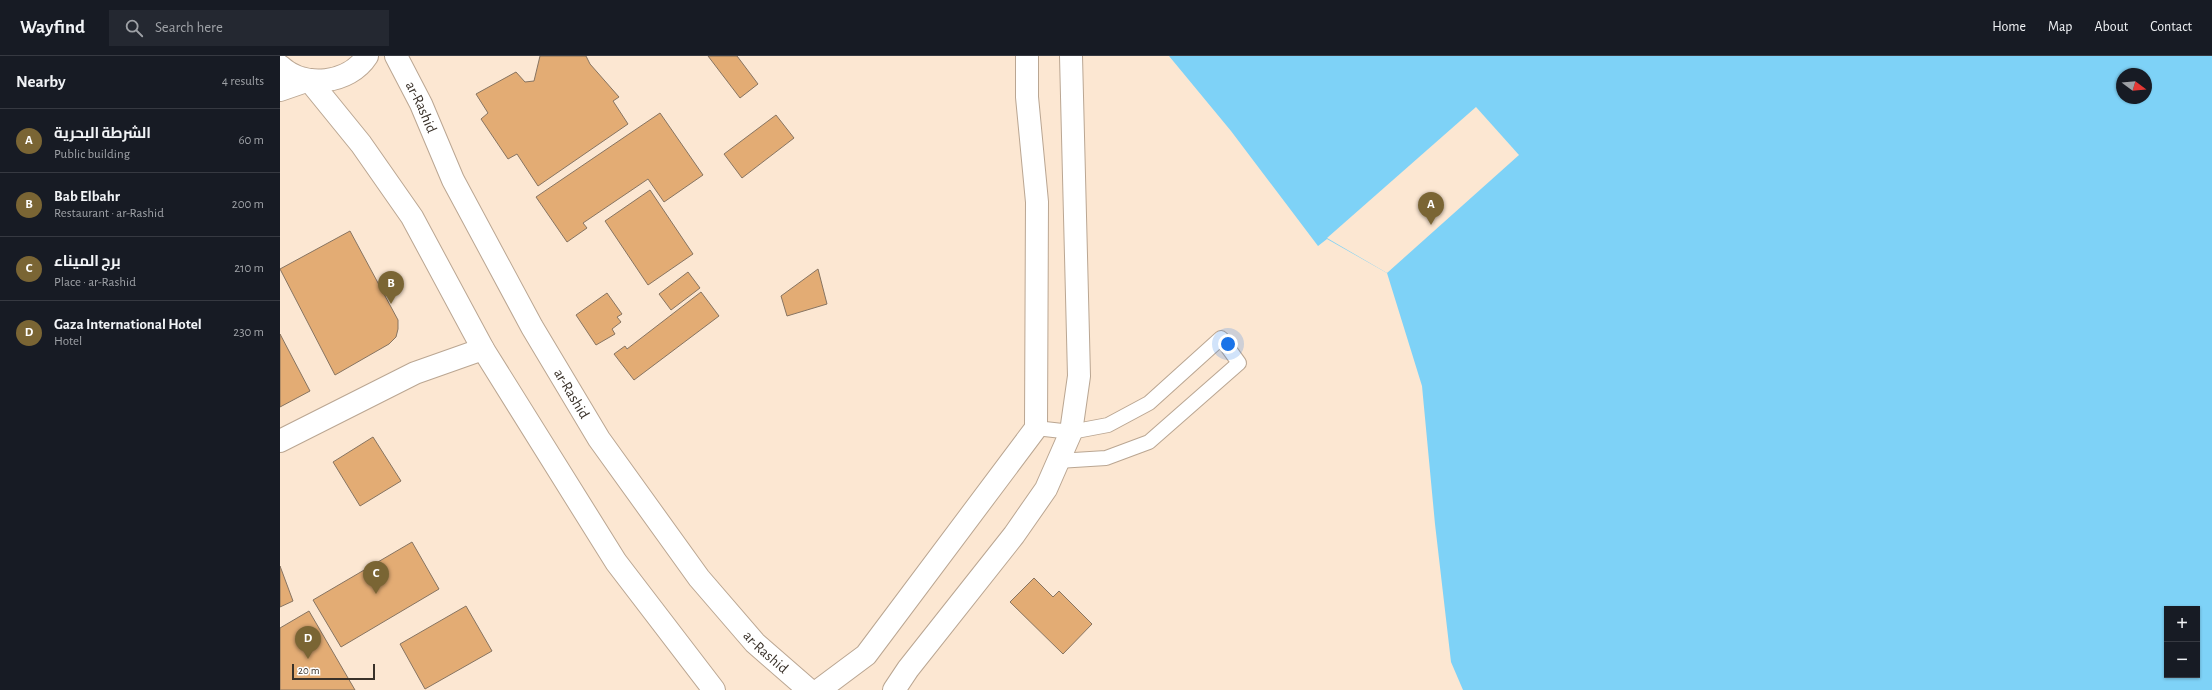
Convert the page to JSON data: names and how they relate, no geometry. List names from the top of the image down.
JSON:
{
  "streets": {
    "street": ["ar-Rashid"]
  },
  "scale_bar": "20 m",
  "north": "right",
  "page": {
    "header": "Wayfind",
    "search": "Search here",
    "nav": [
      "Home",
      "Map",
      "About",
      "Contact"
    ],
    "heading": ["Nearby", "4 results"],
    "list": [
      {
        "mark": "A",
        "name": "الشرطة البحرية",
        "note": "Public building",
        "value": "60 m"
      },
      {
        "mark": "B",
        "name": "Bab Elbahr",
        "note": "Restaurant · ar-Rashid",
        "value": "200 m"
      },
      {
        "mark": "C",
        "name": "برج الميناء",
        "note": "Place · ar-Rashid",
        "value": "210 m"
      },
      {
        "mark": "D",
        "name": "Gaza International Hotel",
        "note": "Hotel",
        "value": "230 m"
      }
    ],
    "pins": [
      "A",
      "B",
      "C",
      "D"
    ],
    "map_buttons": ["+", "−"],
    "scale": "20 m"
  }
}
